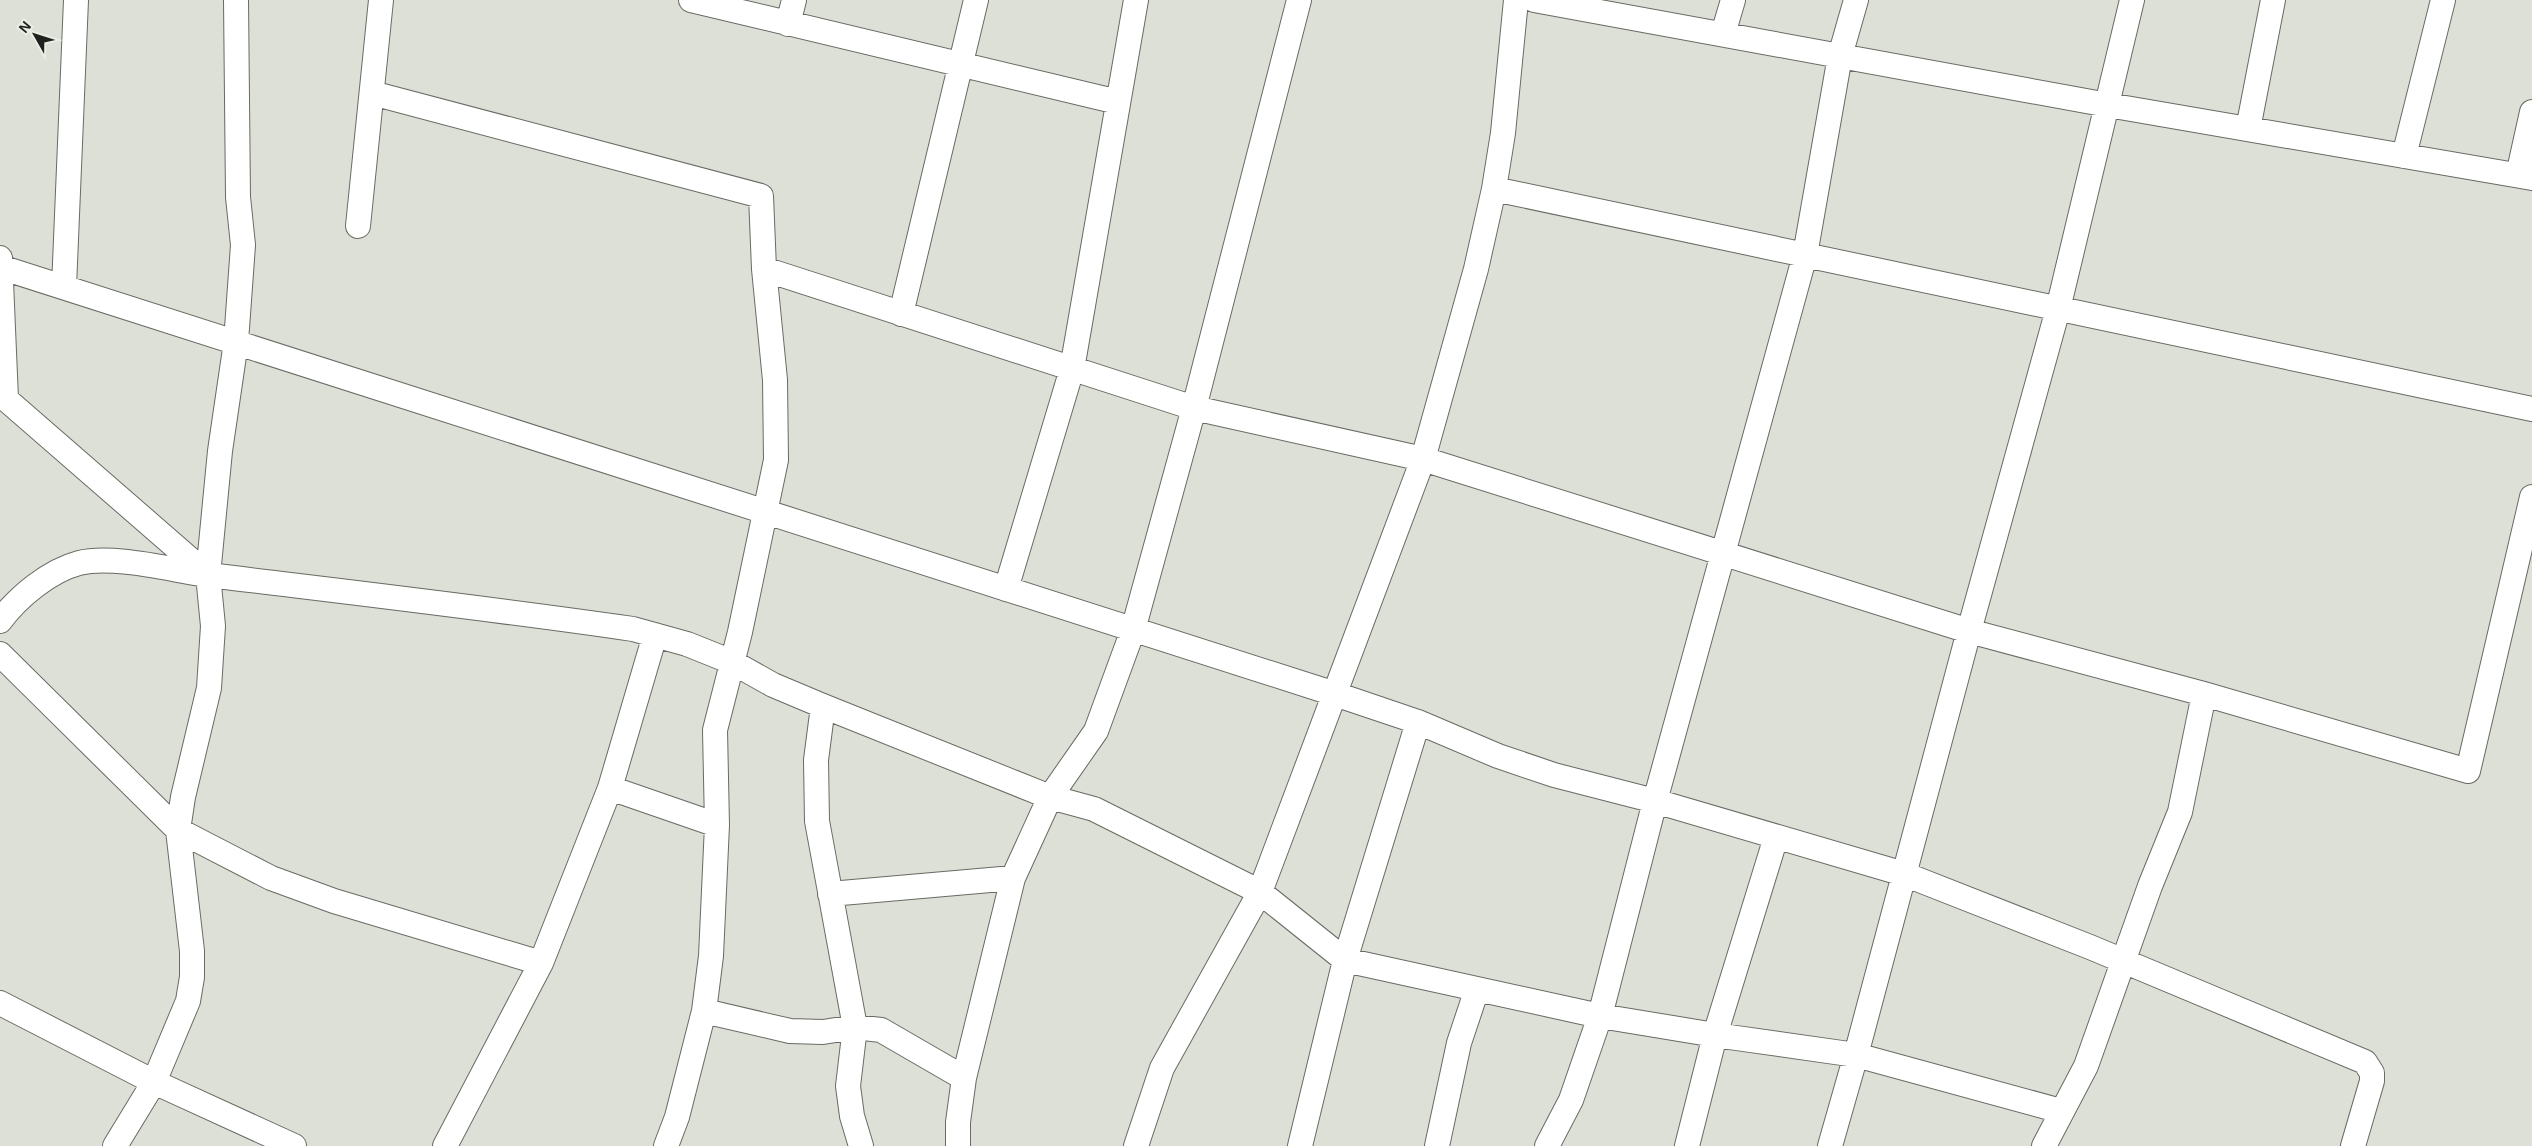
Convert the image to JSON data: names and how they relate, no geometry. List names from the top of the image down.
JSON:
{
  "north": "top left"
}
